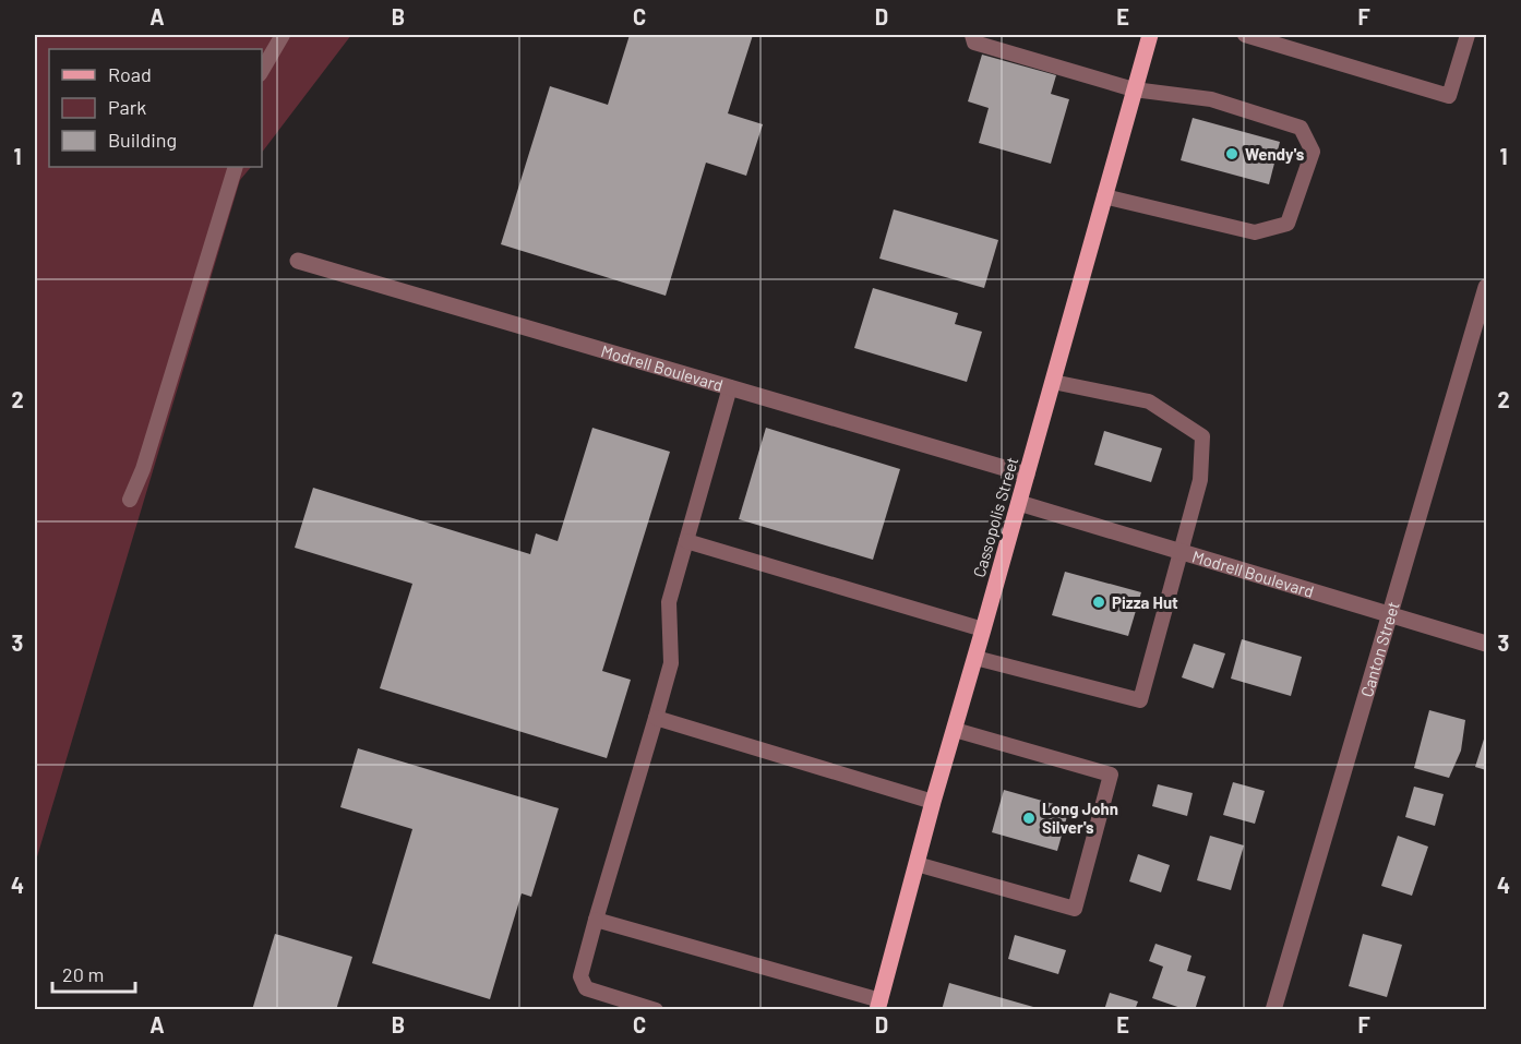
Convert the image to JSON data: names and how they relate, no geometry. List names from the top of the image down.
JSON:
{
  "streets": {
    "main road": ["Cassopolis Street"],
    "street": ["Modrell Boulevard", "Canton Street"]
  },
  "crossings": [
    ["Modrell Boulevard", "Cassopolis Street"],
    ["Modrell Boulevard", "Canton Street"]
  ],
  "places": ["Wendy's", "Pizza Hut", "Long John Silver's"],
  "legend": ["Road", "Park", "Building"],
  "scale_bar": "20 m",
  "grid": {
    "columns": [
      "A",
      "B",
      "C",
      "D",
      "E",
      "F"
    ],
    "rows": [
      "1",
      "2",
      "3",
      "4"
    ]
  }
}
